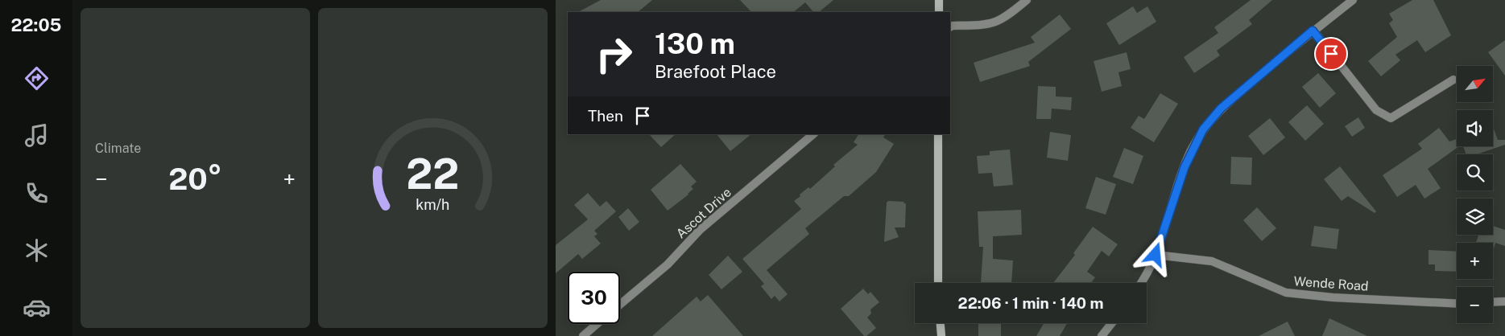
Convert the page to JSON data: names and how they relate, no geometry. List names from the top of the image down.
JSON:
{
  "streets": {
    "street": ["Ascot Drive", "Wende Road"]
  },
  "north": "top right",
  "page": {
    "tabs": "22:05",
    "tile": "Climate",
    "turn": ["130 m", "Braefoot Place"],
    "map_buttons": ["+", "−"],
    "then": "Then",
    "heat": ["−", "20°", "+"],
    "limit": "30",
    "trip": "22:06 · 1 min · 140 m",
    "gauge": ["22", "km/h"]
  }
}
